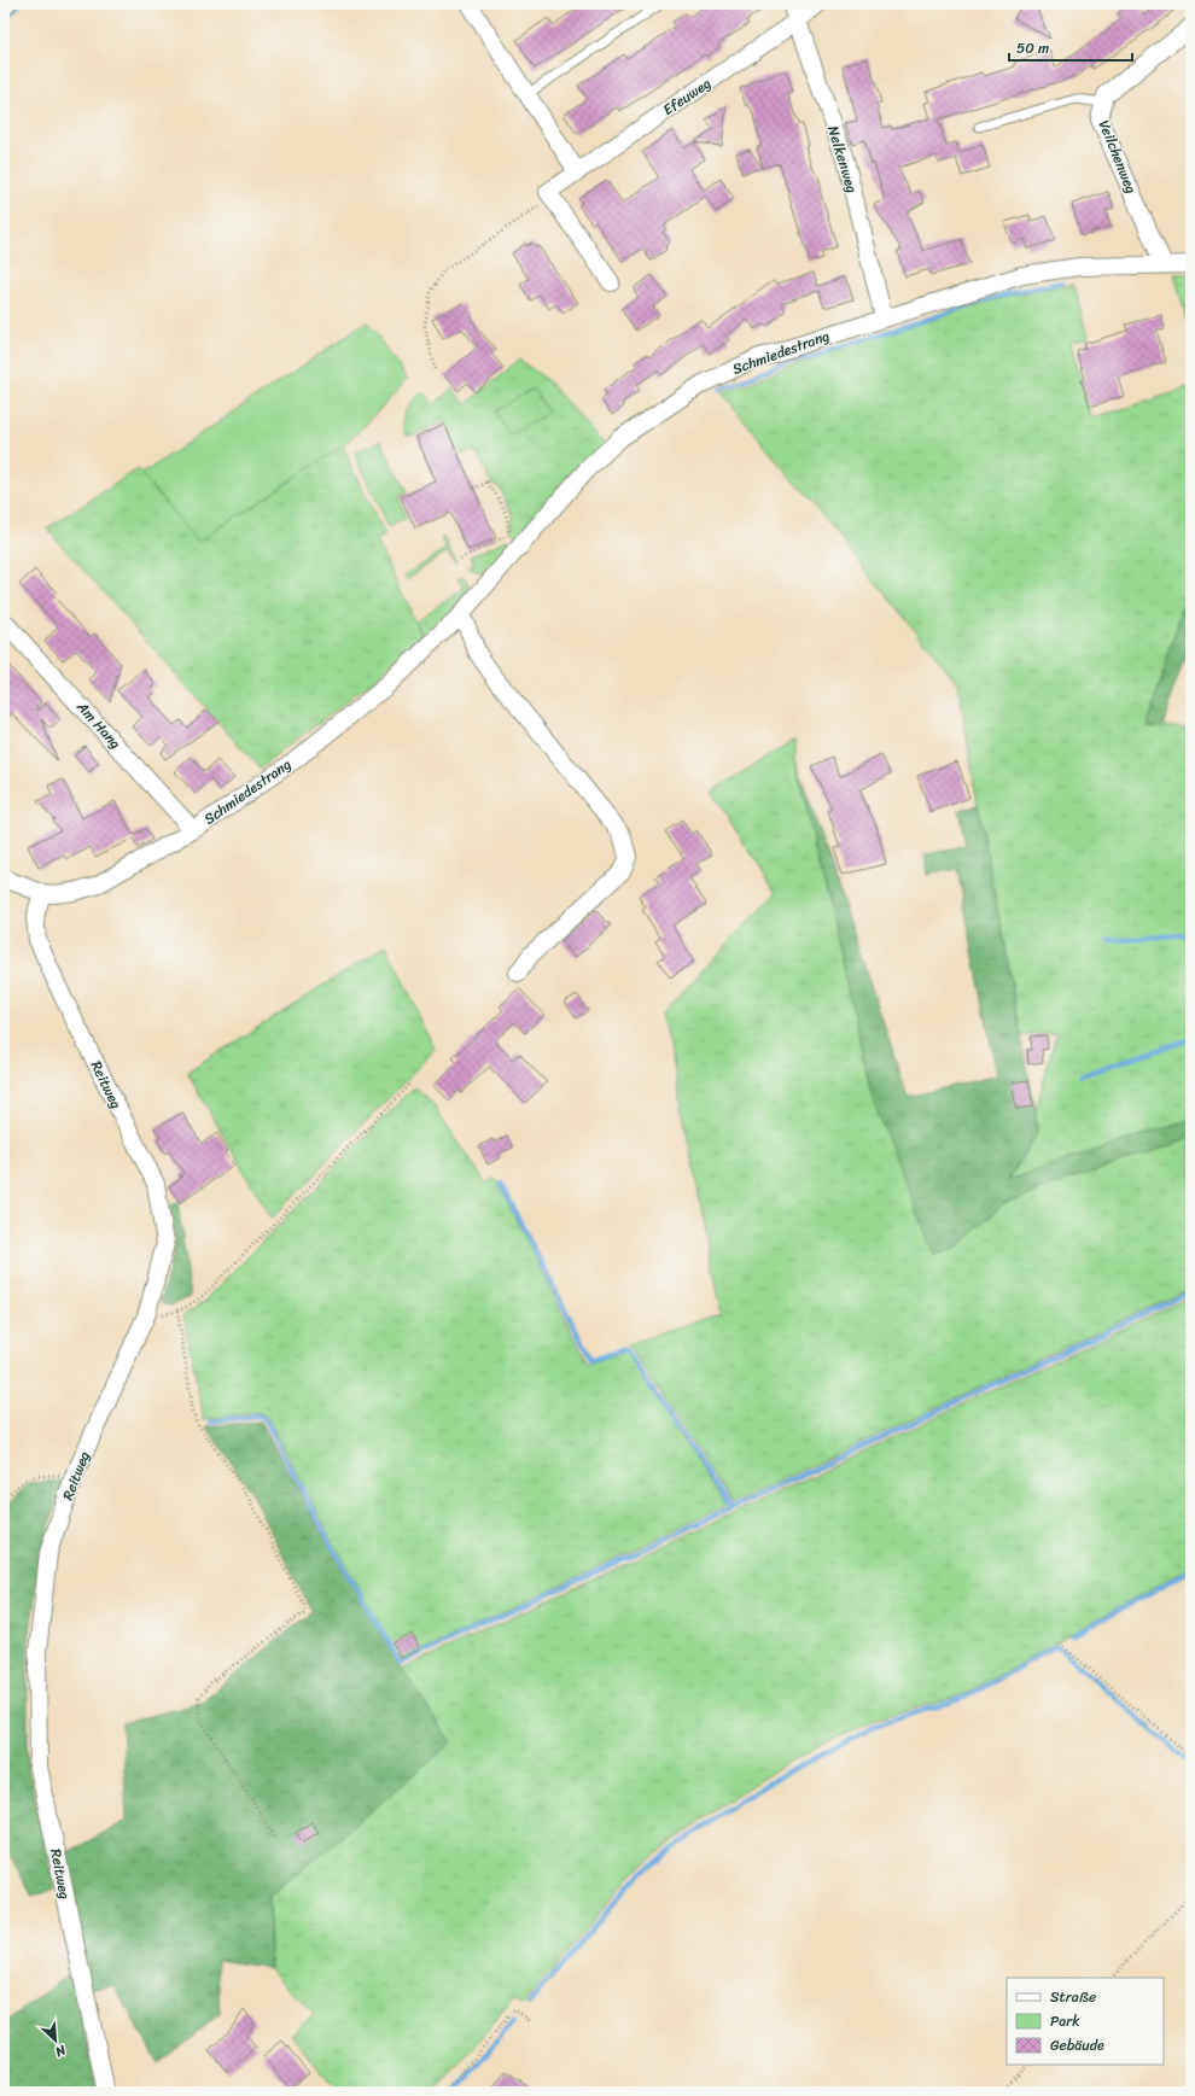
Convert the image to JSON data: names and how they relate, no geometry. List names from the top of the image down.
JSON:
{
  "streets": {
    "street": [
      "Efeuweg",
      "Veilchenweg",
      "Nelkenweg",
      "Schmiedestrang",
      "Am Hang",
      "Reitweg"
    ]
  },
  "crossings": [
    ["Efeuweg", "Nelkenweg"],
    ["Veilchenweg", "Schmiedestrang"],
    ["Nelkenweg", "Schmiedestrang"],
    ["Schmiedestrang", "Am Hang"],
    ["Schmiedestrang", "Reitweg"]
  ],
  "legend": ["Straße", "Park", "Gebäude"],
  "scale_bar": "50 m",
  "north": "bottom right"
}
